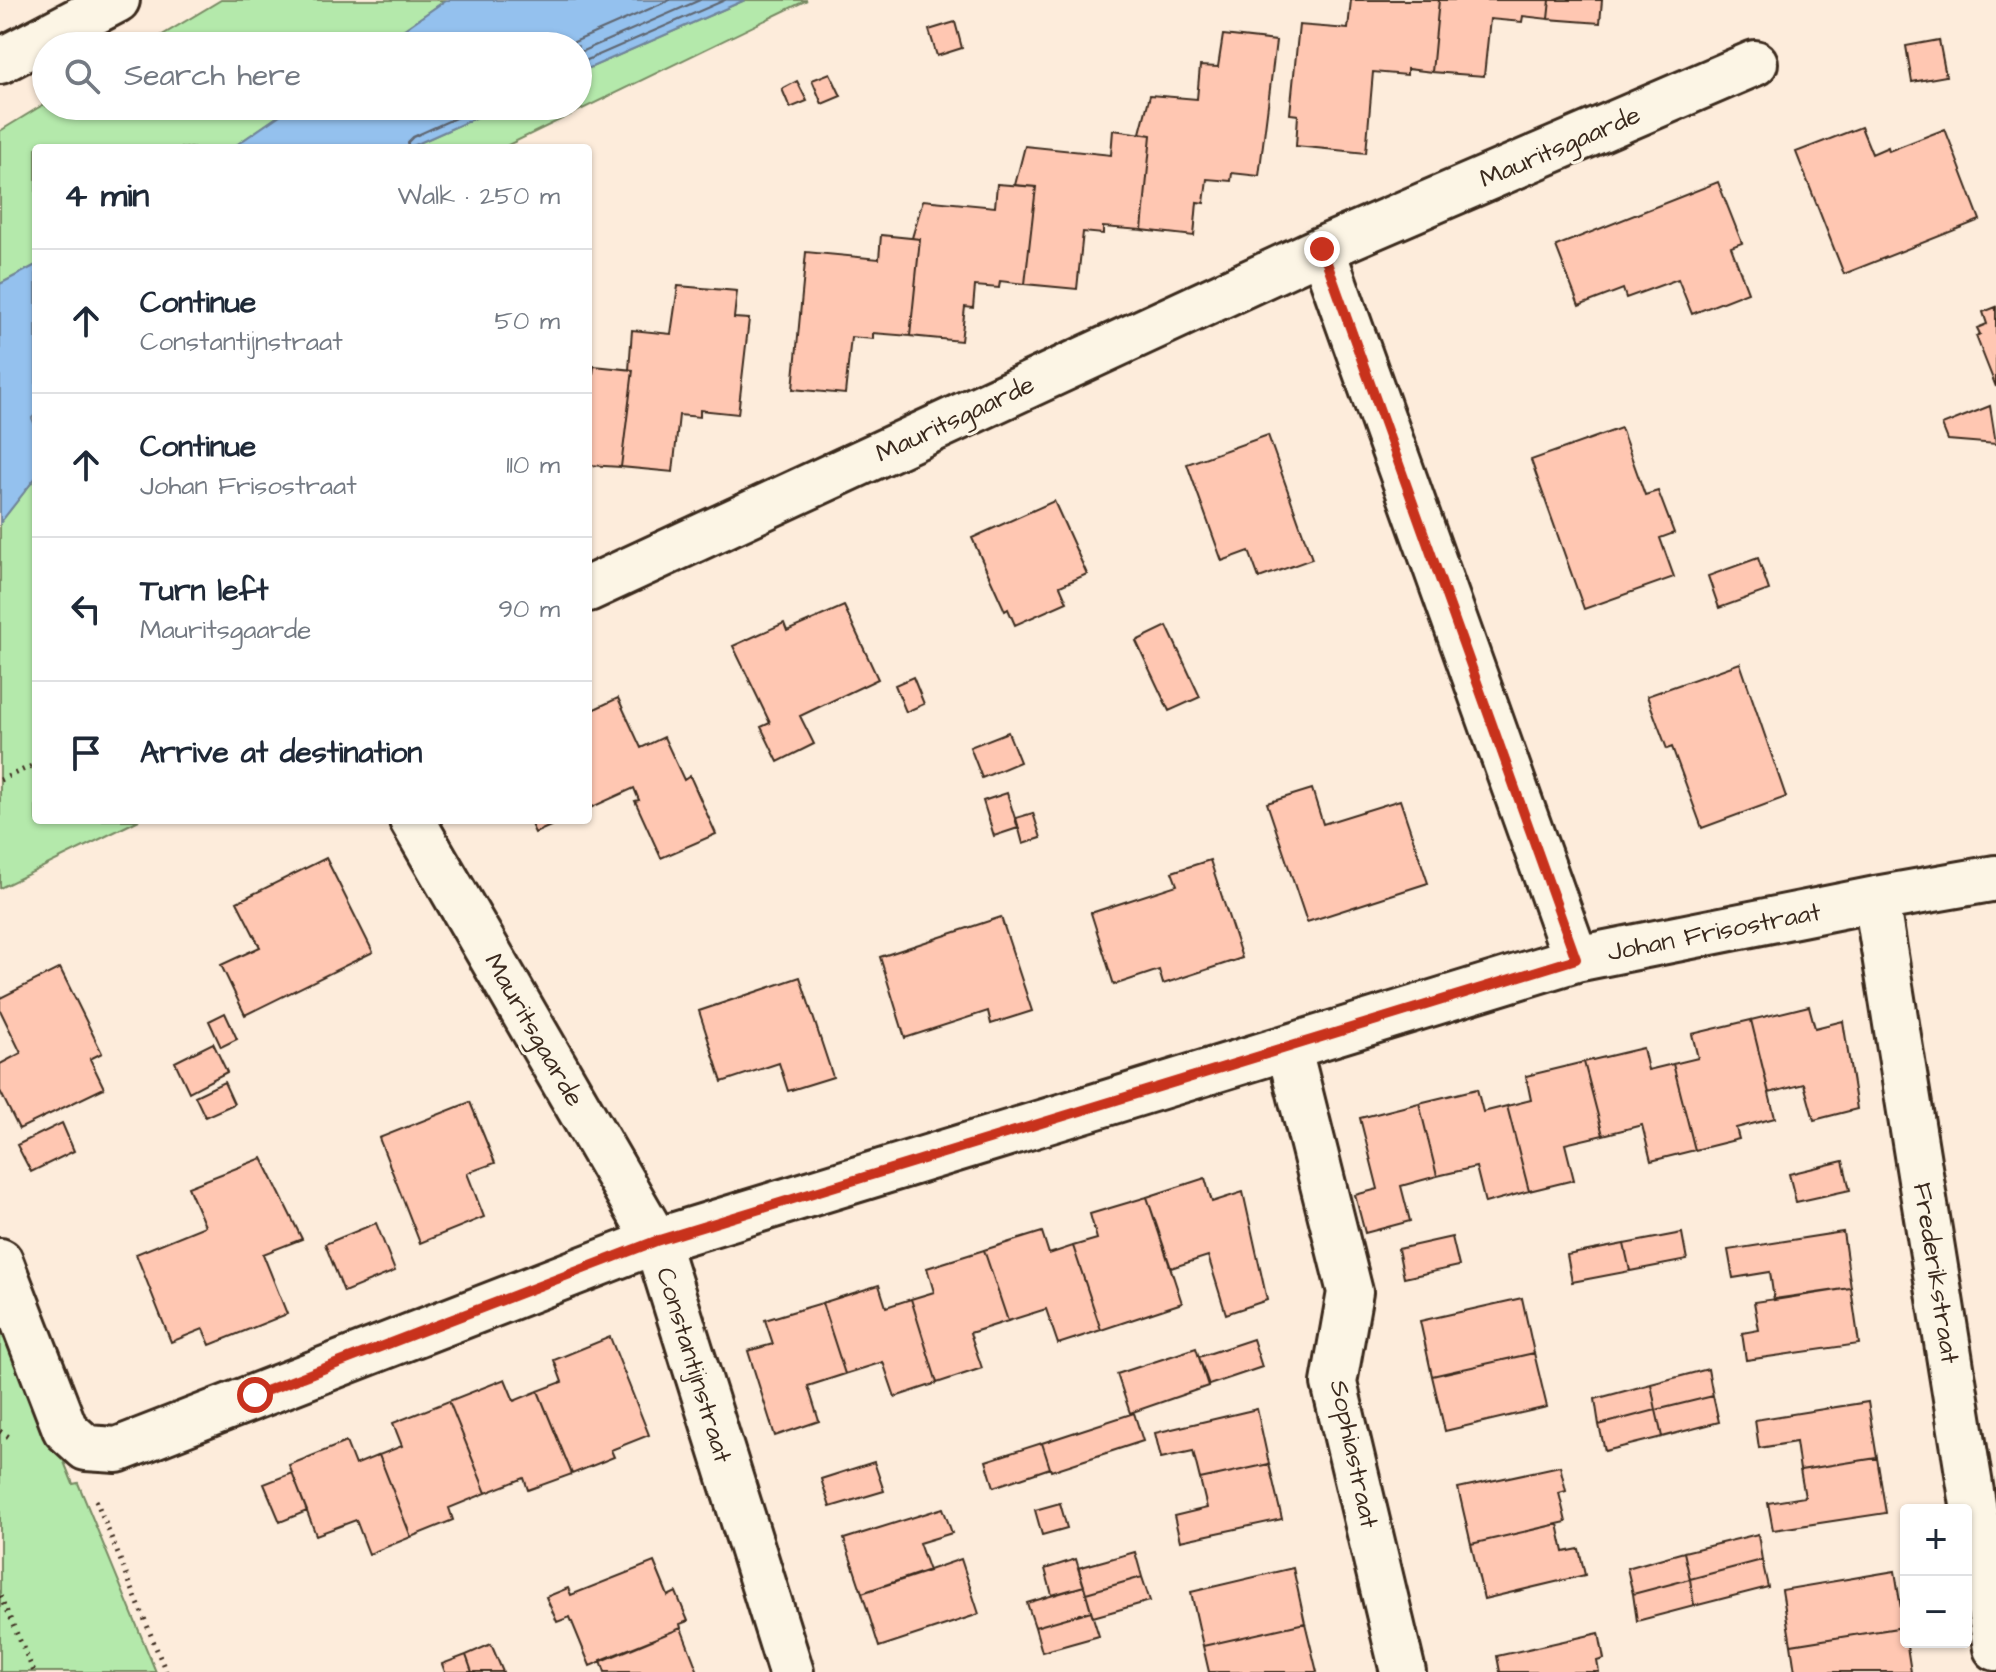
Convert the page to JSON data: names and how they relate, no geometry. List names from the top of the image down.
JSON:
{
  "streets": {
    "street": [
      "Mauritsgaarde",
      "Johan Frisostraat",
      "Frederikstraat",
      "Constantijnstraat",
      "Sophiastraat"
    ]
  },
  "crossings": [
    ["Mauritsgaarde", "Johan Frisostraat"],
    ["Mauritsgaarde", "Constantijnstraat"],
    ["Johan Frisostraat", "Frederikstraat"],
    ["Johan Frisostraat", "Constantijnstraat"],
    ["Johan Frisostraat", "Sophiastraat"]
  ],
  "page": {
    "search": "Search here",
    "heading": ["4 min", "Walk · 250 m"],
    "list": [
      ["Continue", "Constantijnstraat", "50 m"],
      ["Continue", "Johan Frisostraat", "110 m"],
      ["Turn left", "Mauritsgaarde", "90 m"],
      "Arrive at destination"
    ],
    "map_buttons": ["+", "−"]
  }
}
